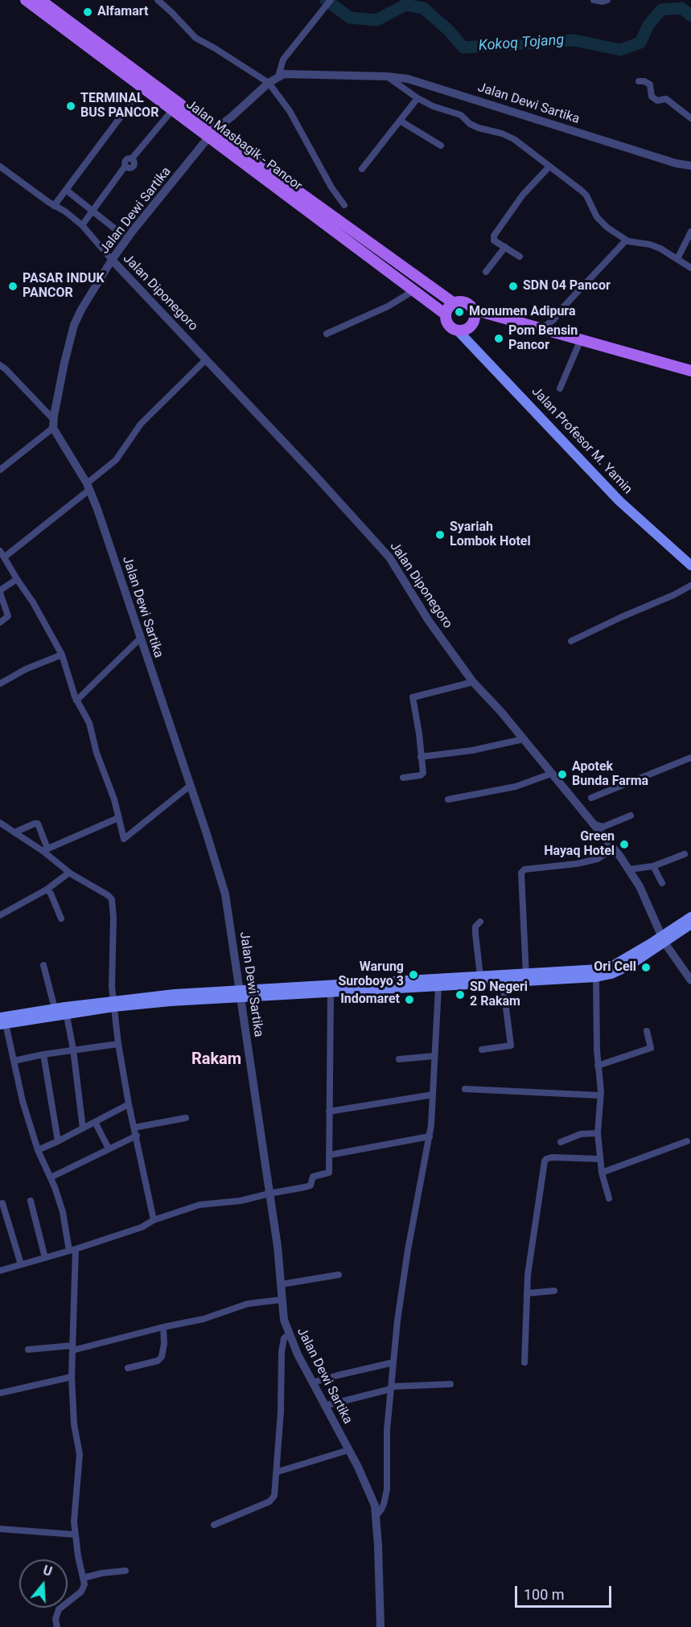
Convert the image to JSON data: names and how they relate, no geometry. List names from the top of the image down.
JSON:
{
  "streets": {
    "main road": ["Jalan Masbagik - Pancor", "Jalan Profesor M. Yamin"],
    "street": ["Jalan Dewi Sartika", "Jalan Diponegoro"]
  },
  "crossings": [
    ["Jalan Dewi Sartika", "Jalan Masbagik - Pancor"],
    ["Jalan Dewi Sartika", "Jalan Diponegoro"],
    ["Jalan Masbagik - Pancor", "Jalan Profesor M. Yamin"]
  ],
  "districts": ["Rakam"],
  "water": ["Kokoq Tojang"],
  "places": [
    "Alfamart",
    "TERMINAL BUS PANCOR",
    "PASAR INDUK PANCOR",
    "SDN 04 Pancor",
    "Monumen Adipura",
    "Pom Bensin Pancor",
    "Syariah Lombok Hotel",
    "Apotek Bunda Farma",
    "Green Hayaq Hotel",
    "Ori Cell",
    "Warung Suroboyo 3",
    "SD Negeri 2 Rakam",
    "Indomaret"
  ],
  "scale_bar": "100 m",
  "north": "top"
}
